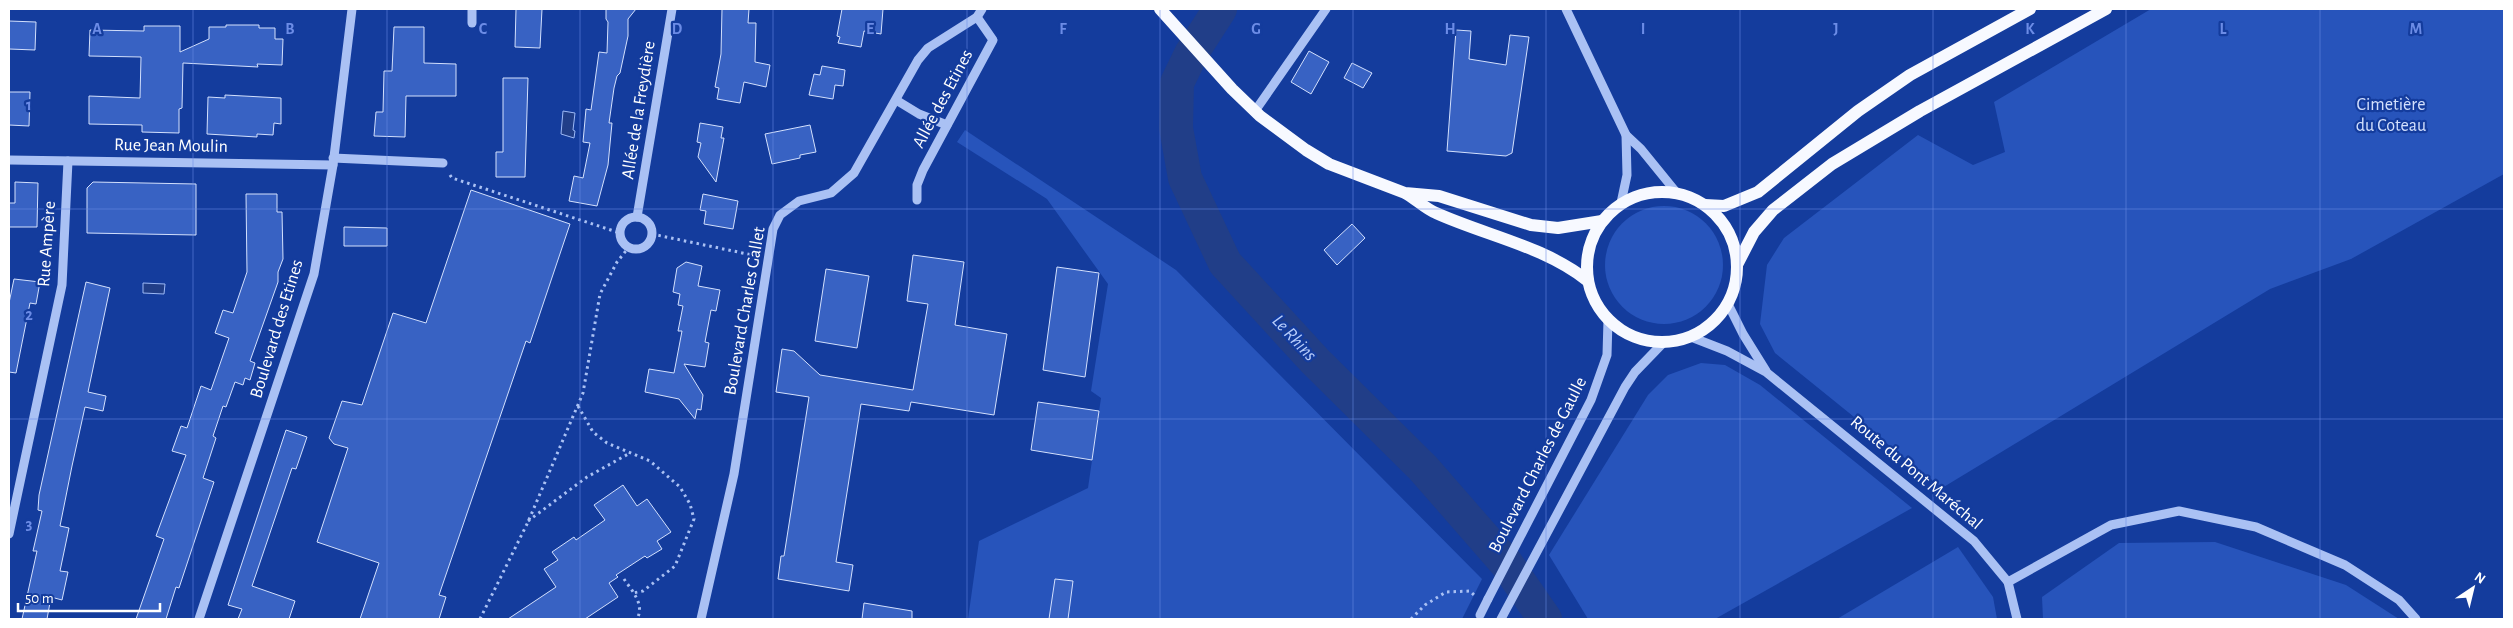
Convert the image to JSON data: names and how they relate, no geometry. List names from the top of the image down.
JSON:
{
  "streets": {
    "street": [
      "Allée des Etines",
      "Allée de la Freydière",
      "Rue Jean Moulin",
      "Rue Ampère",
      "Boulevard Charles Gallet",
      "Boulevard des Etines",
      "Boulevard Charles de Gaulle",
      "Route du Pont Maréchal"
    ]
  },
  "crossings": [
    ["Allée des Etines", "Boulevard Charles Gallet"],
    ["Rue Jean Moulin", "Rue Ampère"],
    ["Rue Jean Moulin", "Boulevard des Etines"],
    ["Boulevard Charles de Gaulle", "Route du Pont Maréchal"]
  ],
  "water": ["Le Rhins"],
  "parks": ["Cimetière du Coteau"],
  "scale_bar": "50 m",
  "north": "top right",
  "grid": {
    "columns": [
      "A",
      "B",
      "C",
      "D",
      "E",
      "F",
      "G",
      "H",
      "I",
      "J",
      "K",
      "L",
      "M"
    ],
    "rows": ["1", "2", "3"]
  }
}
